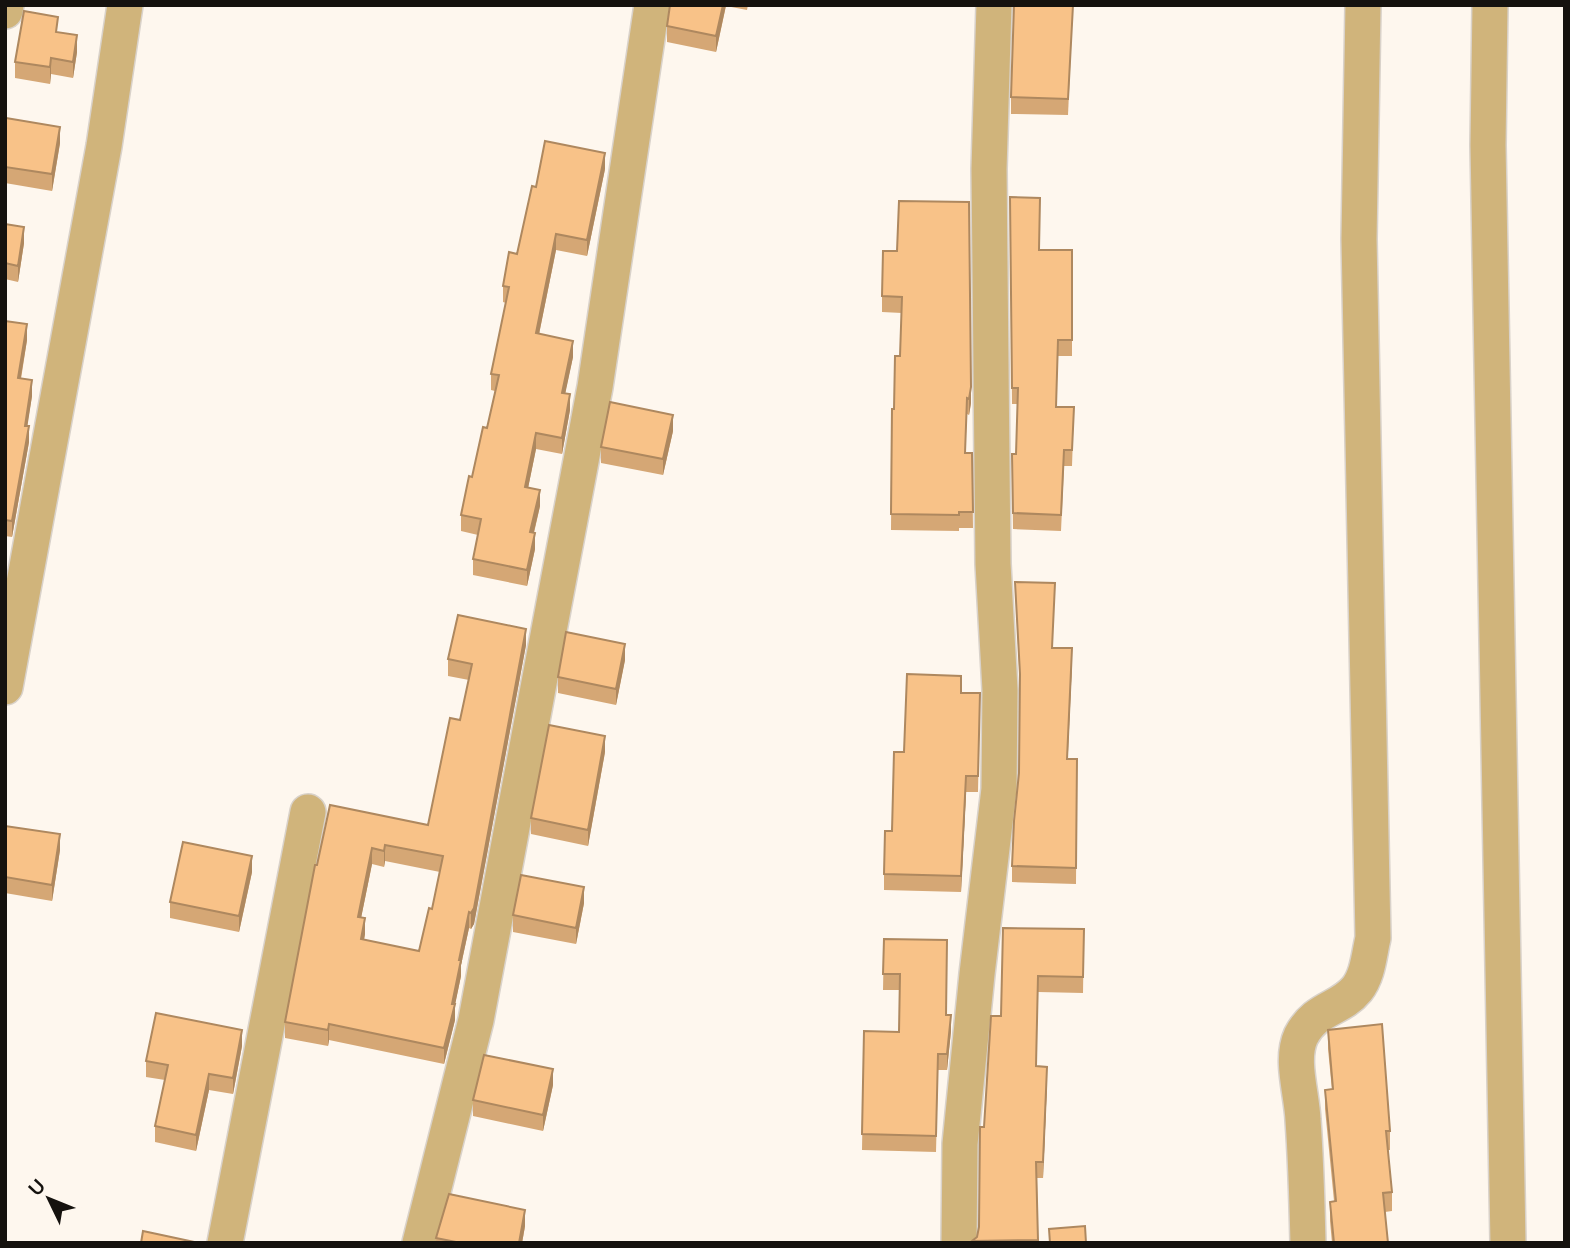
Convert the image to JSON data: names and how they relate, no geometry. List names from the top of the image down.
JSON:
{
  "north": "top left"
}
